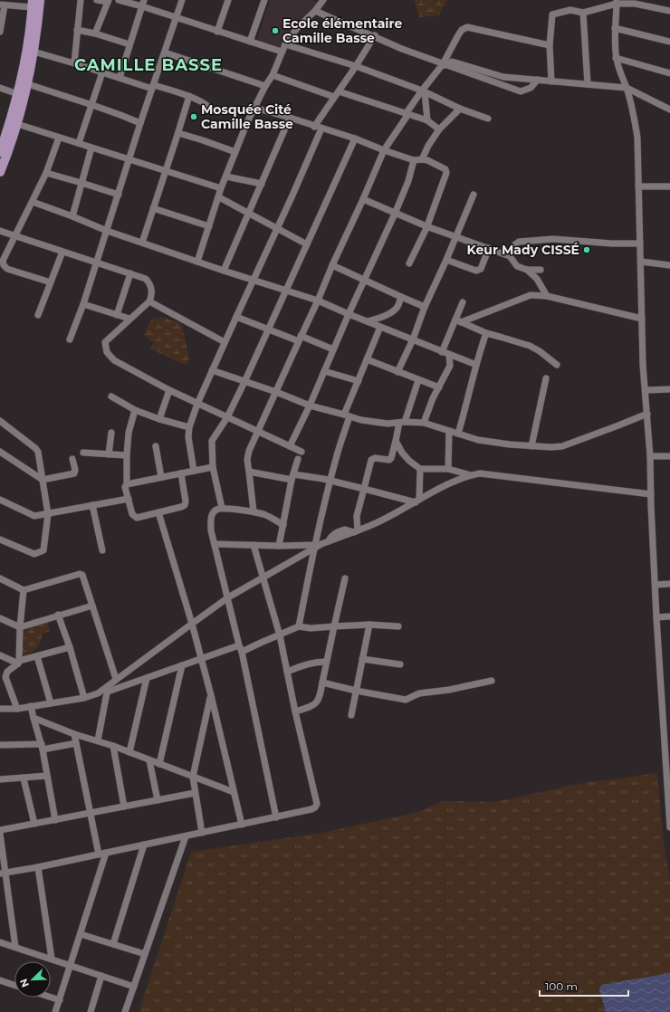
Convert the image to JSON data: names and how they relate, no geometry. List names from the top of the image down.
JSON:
{
  "districts": ["CAMILLE BASSE"],
  "places": ["Ecole élémentaire Camille Basse", "Mosquée Cité Camille Basse", "Keur Mady CISSÉ"],
  "scale_bar": "100 m",
  "north": "bottom left"
}
